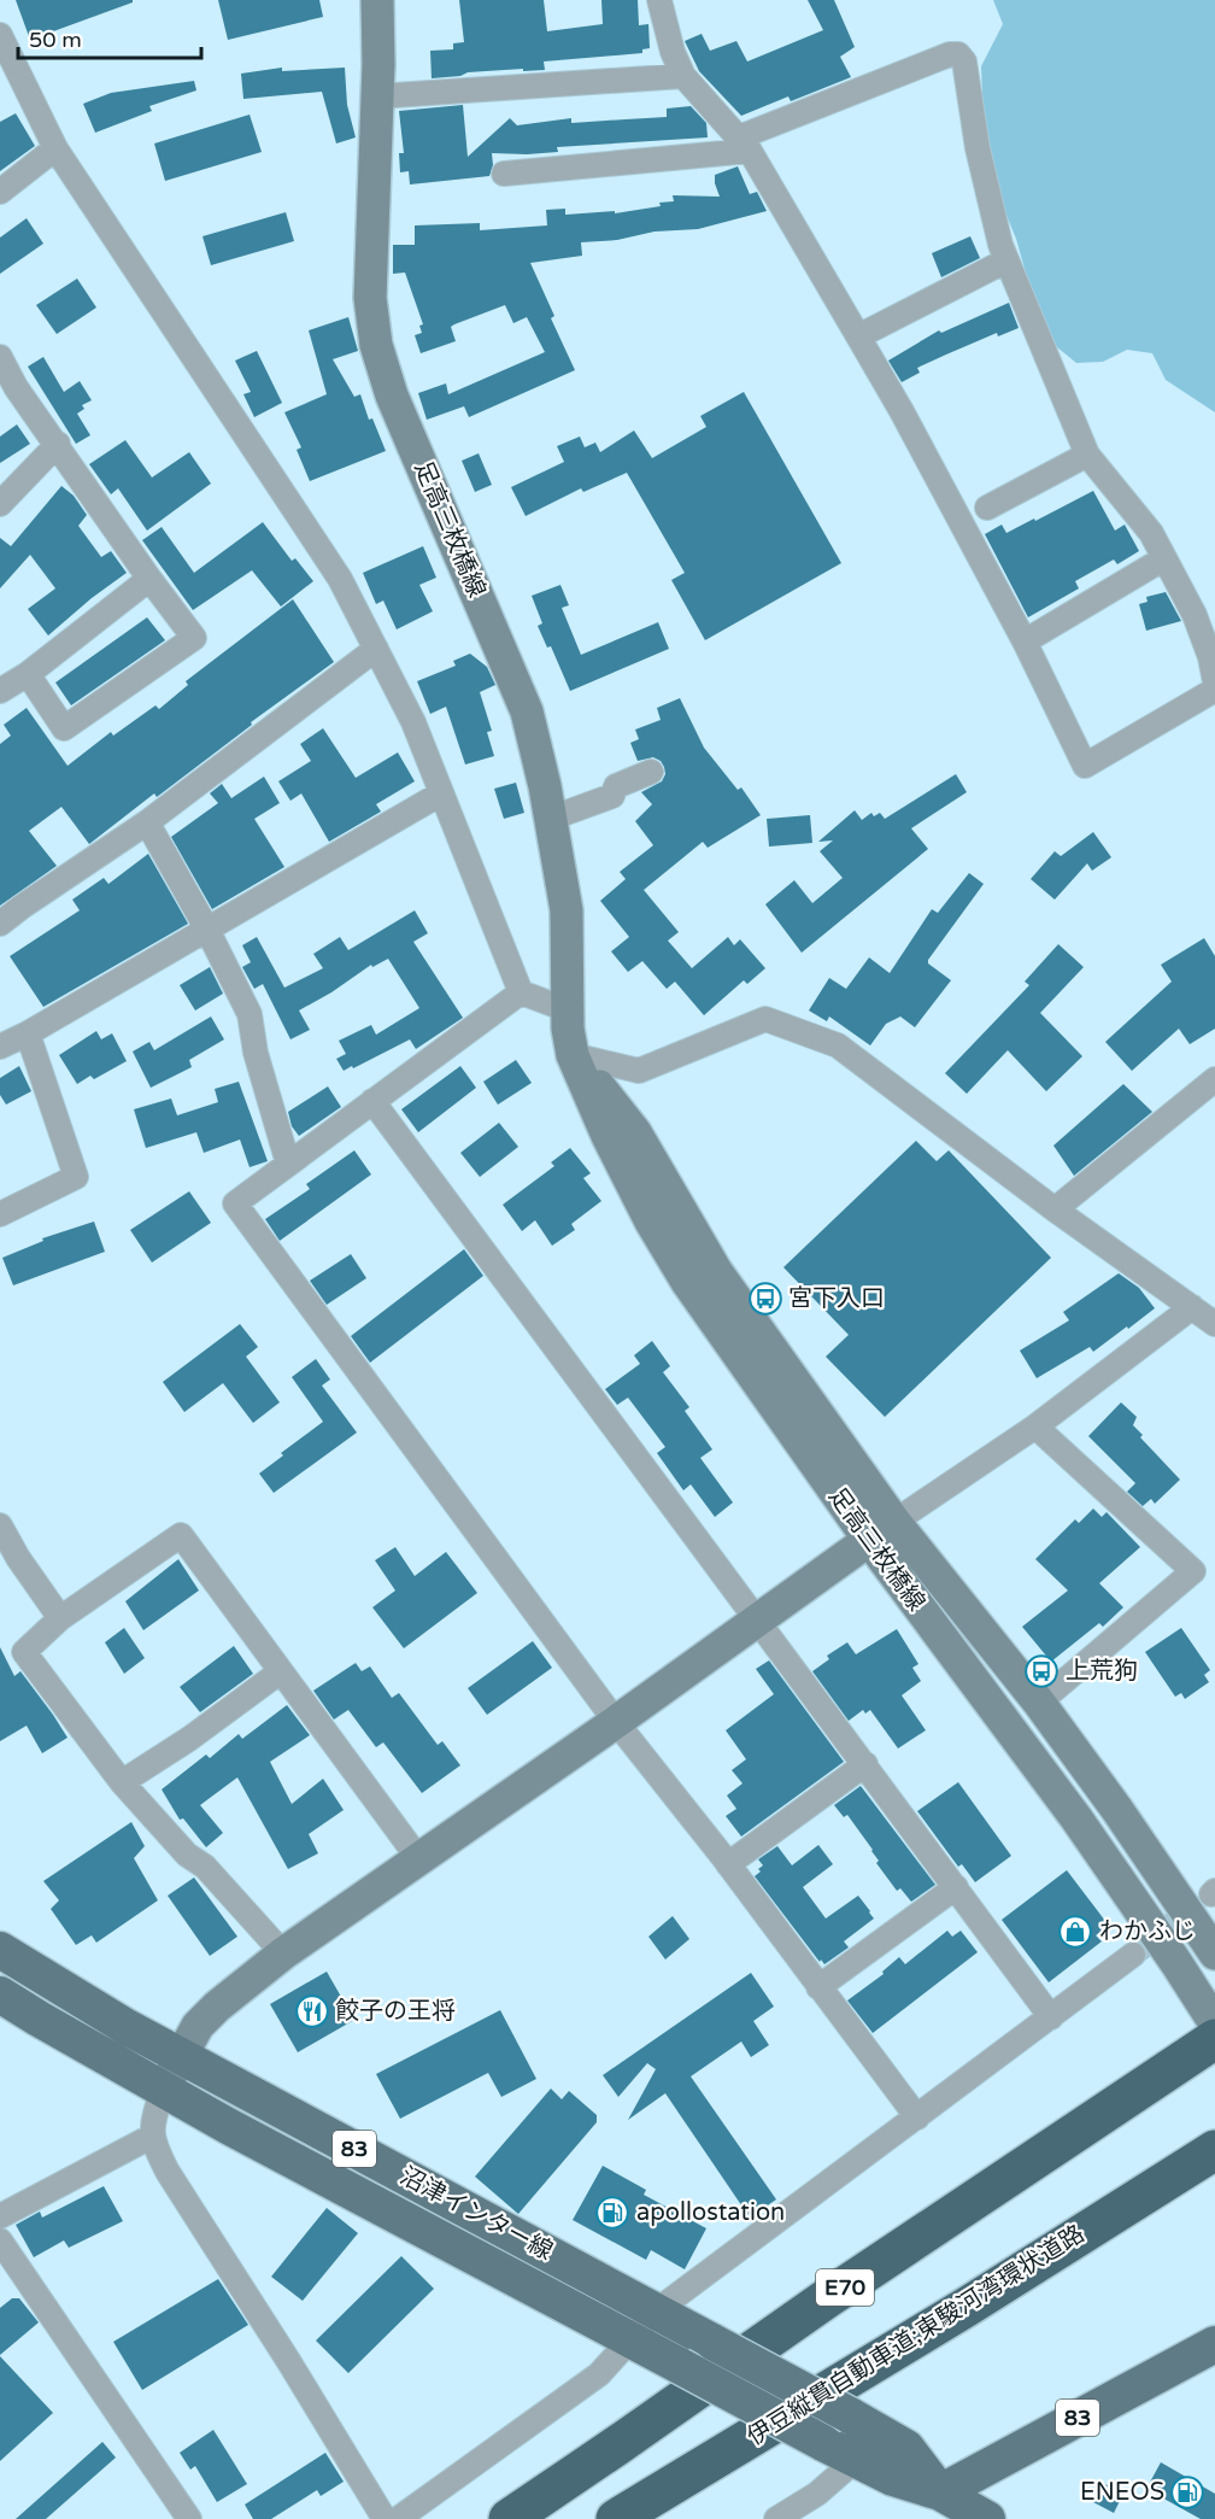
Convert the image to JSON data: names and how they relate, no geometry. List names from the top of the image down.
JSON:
{
  "streets": {
    "highway": ["E70", "伊豆縦貫自動車道;東駿河湾環状道路"],
    "main road": ["足高三枚橋線", "83", "沼津インター線"]
  },
  "crossings": [
    ["83", "沼津インター線"]
  ],
  "places": {
    "bus stop": ["宮下入口", "上荒狗"],
    "shop": ["わかふじ"],
    "restaurant": ["餃子の王将"],
    "fuel station": ["apollostation", "ENEOS"]
  },
  "scale_bar": "50 m"
}
